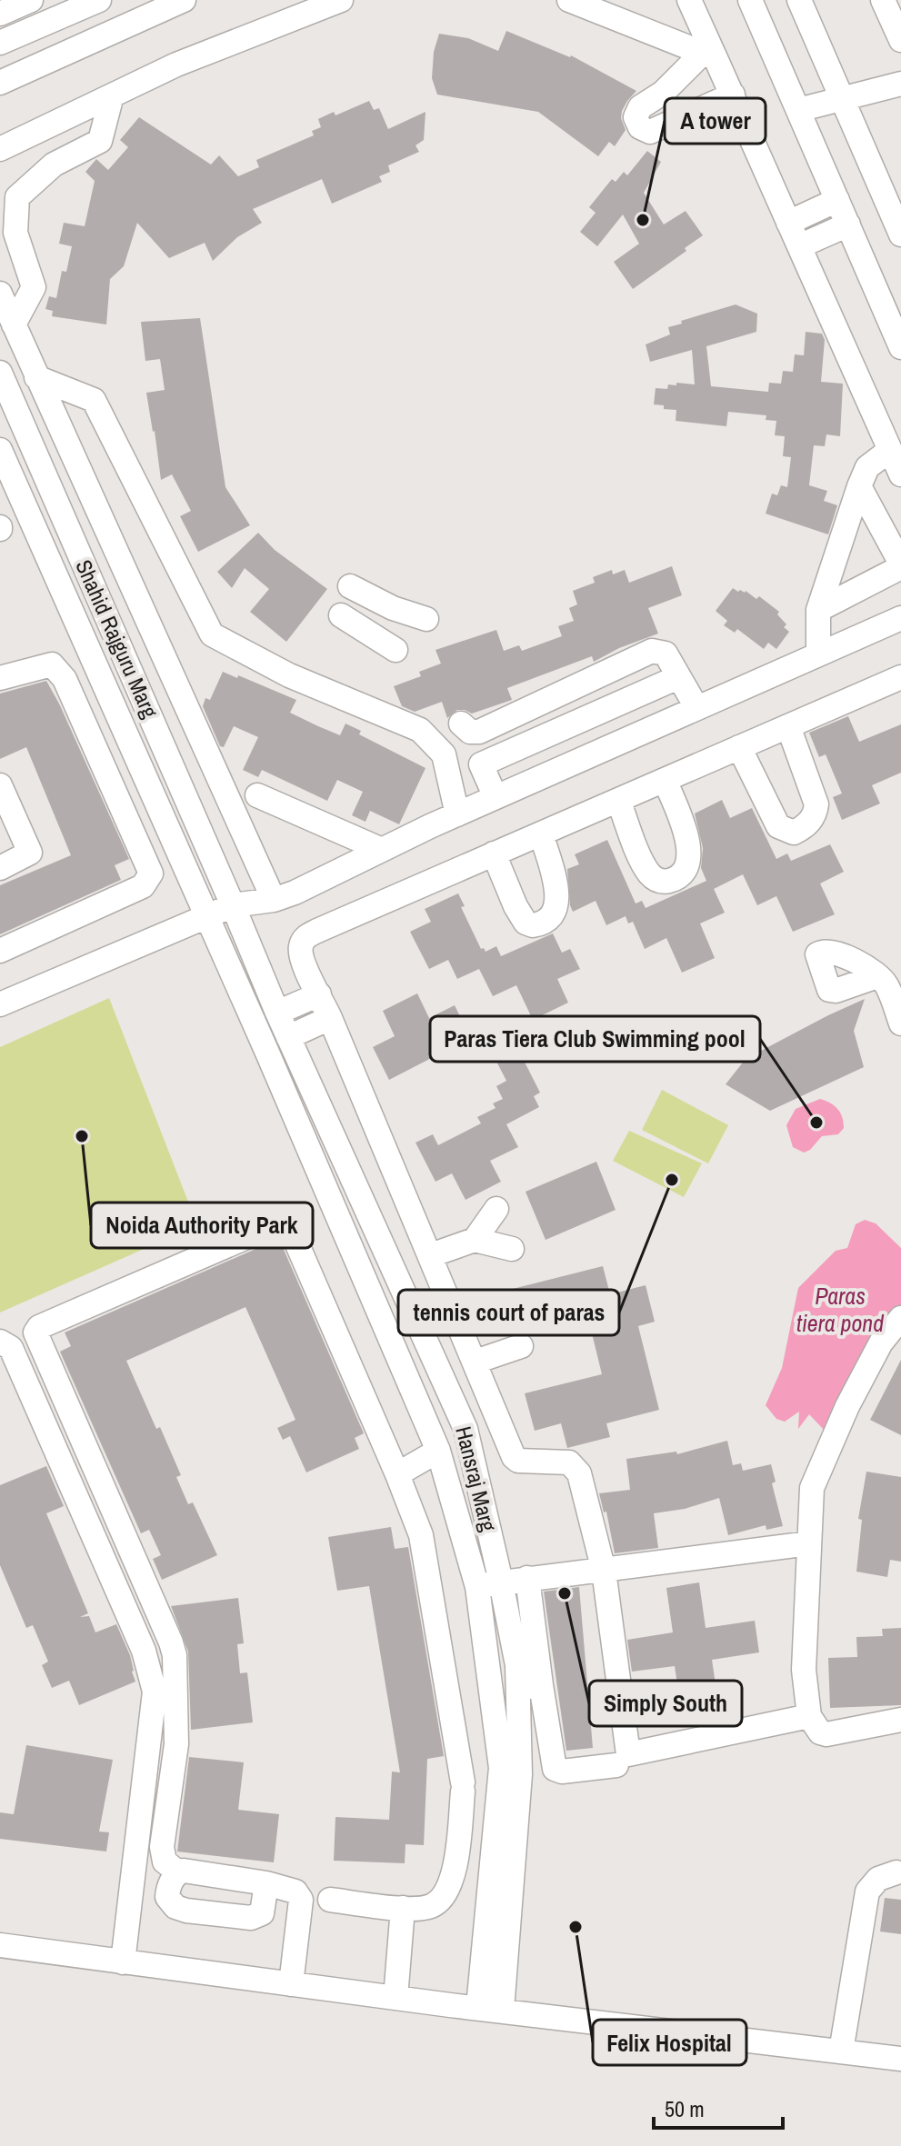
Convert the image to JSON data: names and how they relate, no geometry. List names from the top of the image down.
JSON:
{
  "streets": {
    "street": ["Shahid Rajguru Marg", "Hansraj Marg"]
  },
  "crossings": [
    ["Shahid Rajguru Marg", "Hansraj Marg"]
  ],
  "water": ["Paras tiera pond"],
  "places": [
    "A tower",
    "Paras Tiera Club Swimming pool",
    "Noida Authority Park",
    "tennis court of paras",
    "Simply South",
    "Felix Hospital"
  ],
  "scale_bar": "50 m"
}
